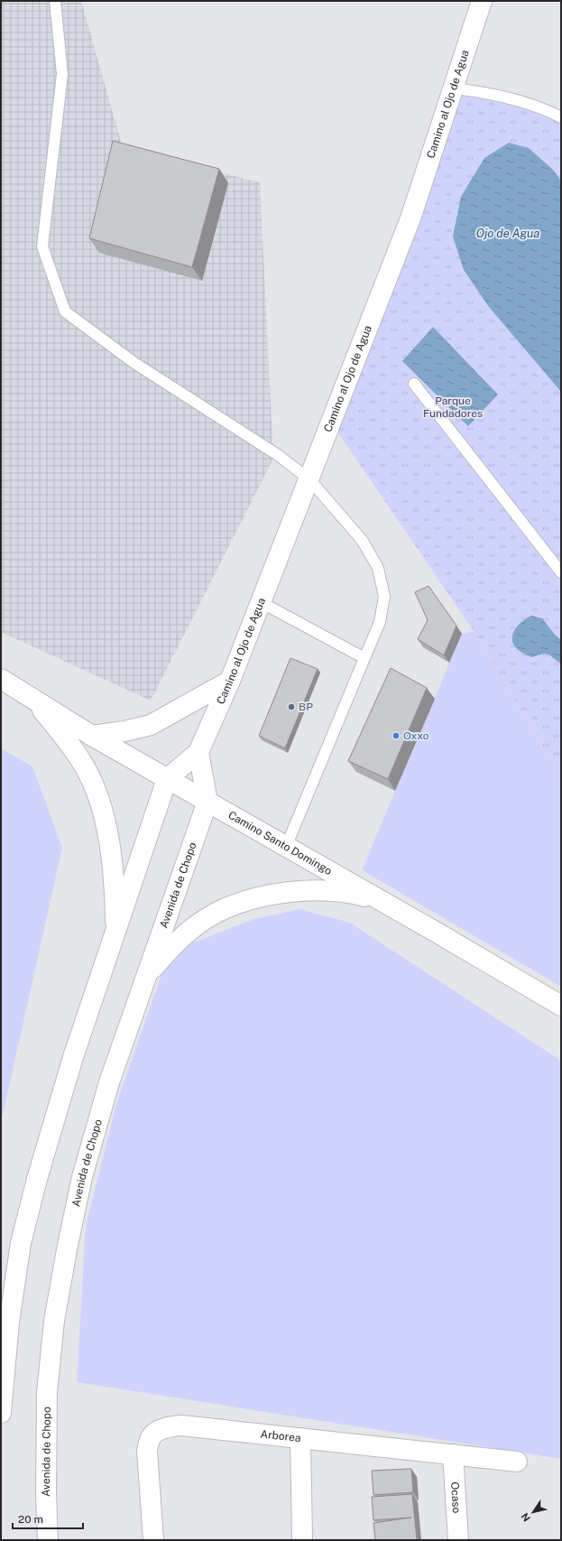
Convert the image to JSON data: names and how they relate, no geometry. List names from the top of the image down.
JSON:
{
  "streets": {
    "street": [
      "Camino al Ojo de Agua",
      "Camino Santo Domingo",
      "Avenida de Chopo",
      "Arborea",
      "Ocaso"
    ]
  },
  "crossings": [
    ["Camino al Ojo de Agua", "Camino Santo Domingo"],
    ["Camino Santo Domingo", "Avenida de Chopo"],
    ["Arborea", "Ocaso"]
  ],
  "water": ["Ojo de Agua"],
  "parks": ["Parque Fundadores"],
  "places": ["BP", "Oxxo"],
  "scale_bar": "20 m",
  "north": "bottom left"
}
